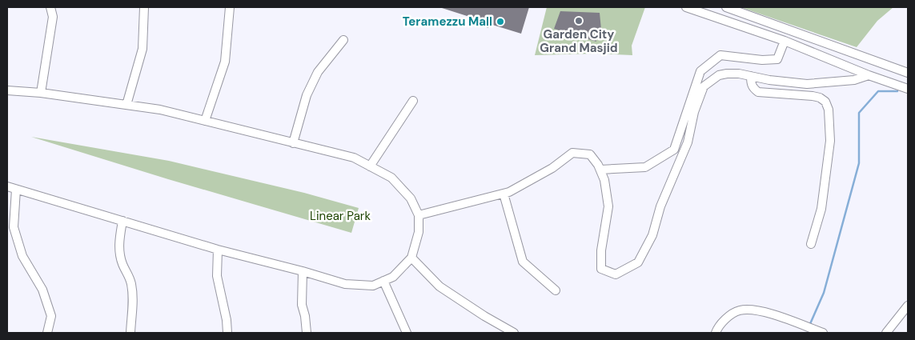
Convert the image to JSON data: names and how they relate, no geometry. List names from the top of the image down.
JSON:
{
  "parks": ["Linear Park"],
  "places": ["Garden City Grand Masjid", "Teramezzu Mall"]
}
